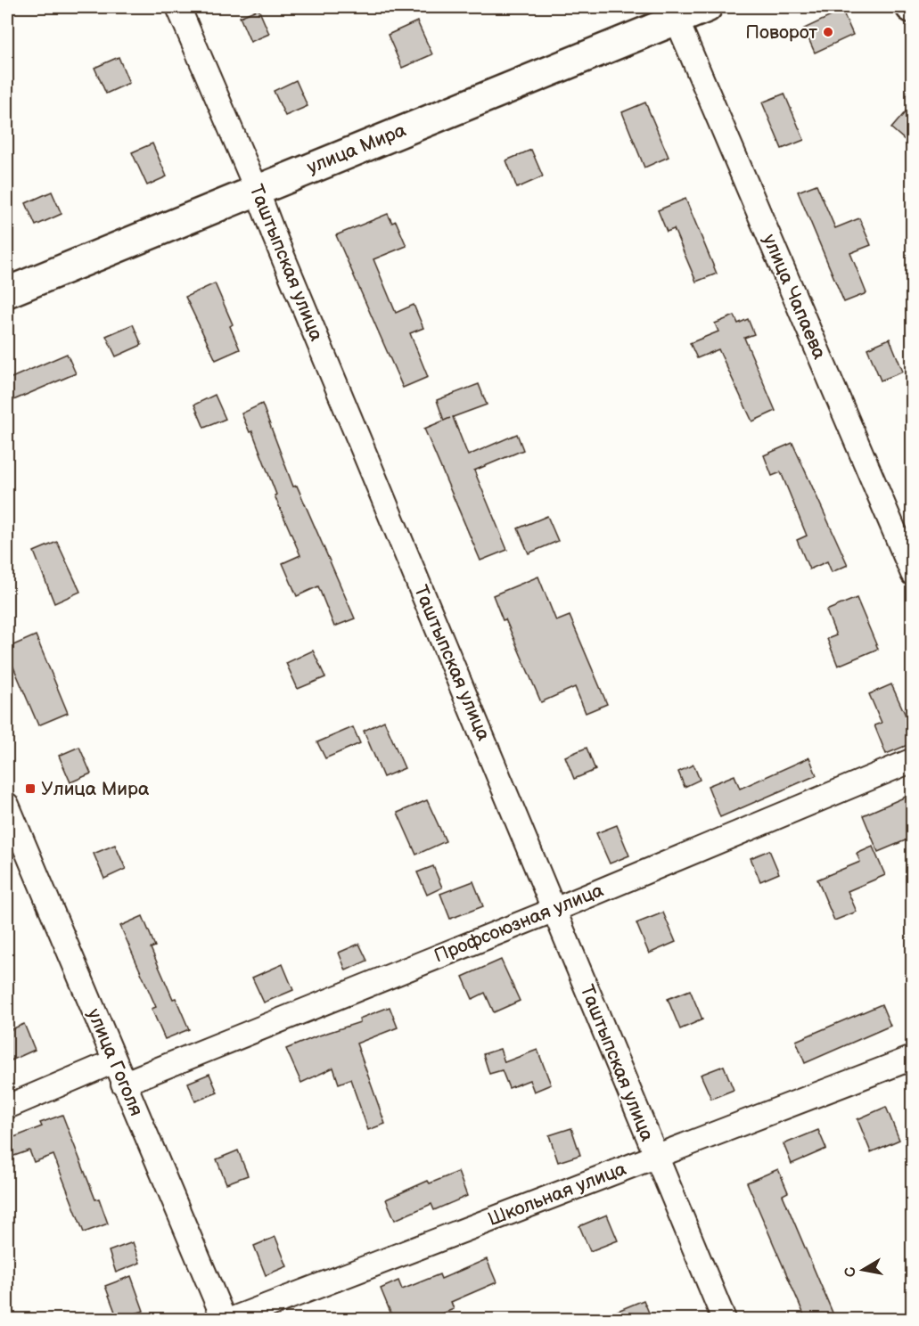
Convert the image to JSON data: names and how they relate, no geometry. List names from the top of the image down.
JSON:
{
  "streets": {
    "main road": ["улица Мира"],
    "street": [
      "Таштыпская улица",
      "улица Чапаева",
      "Профсоюзная улица",
      "улица Гоголя",
      "Школьная улица"
    ]
  },
  "crossings": [
    ["улица Мира", "Таштыпская улица"],
    ["улица Мира", "улица Чапаева"],
    ["Таштыпская улица", "Профсоюзная улица"],
    ["Таштыпская улица", "Школьная улица"],
    ["Профсоюзная улица", "улица Гоголя"]
  ],
  "places": {
    "other": ["Поворот"],
    "transit": ["Улица Мира"]
  },
  "north": "left"
}
